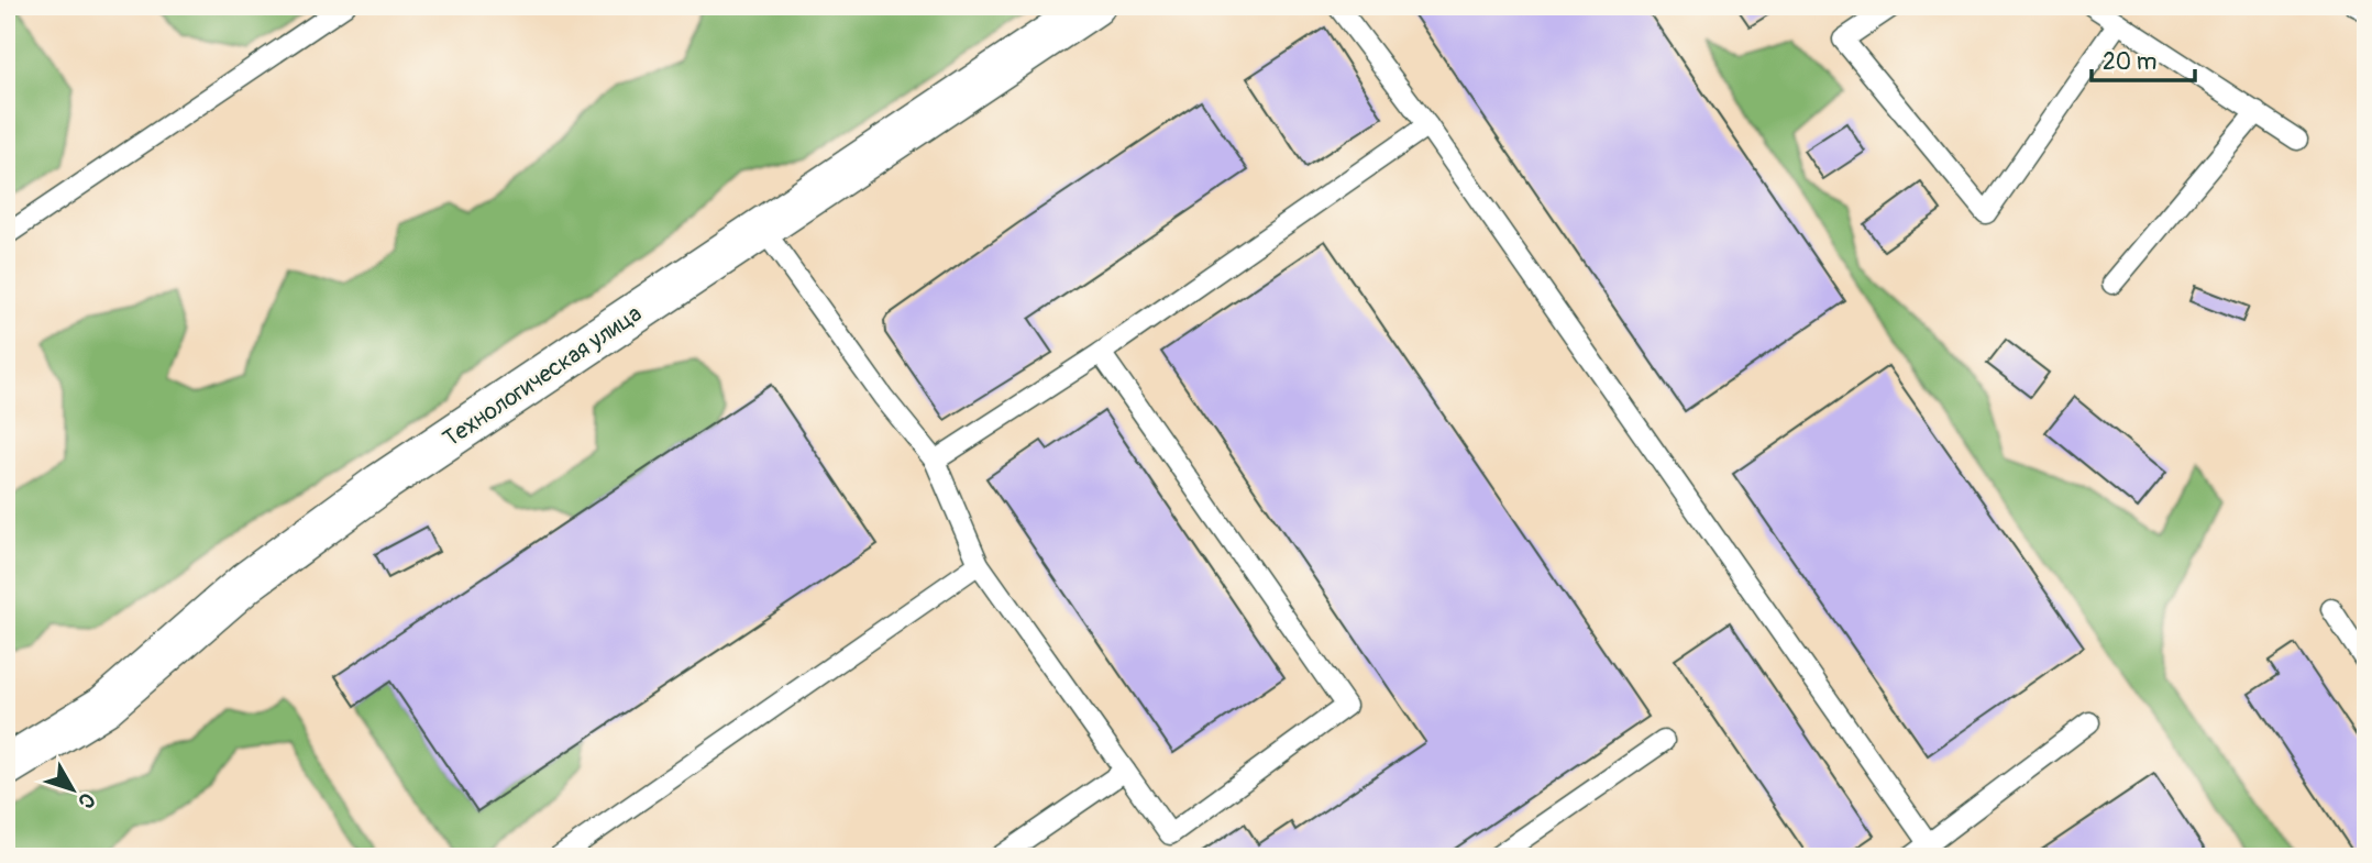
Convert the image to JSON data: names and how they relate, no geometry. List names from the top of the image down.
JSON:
{
  "streets": {
    "street": ["Технологическая улица"]
  },
  "scale_bar": "20 m",
  "north": "bottom right"
}
